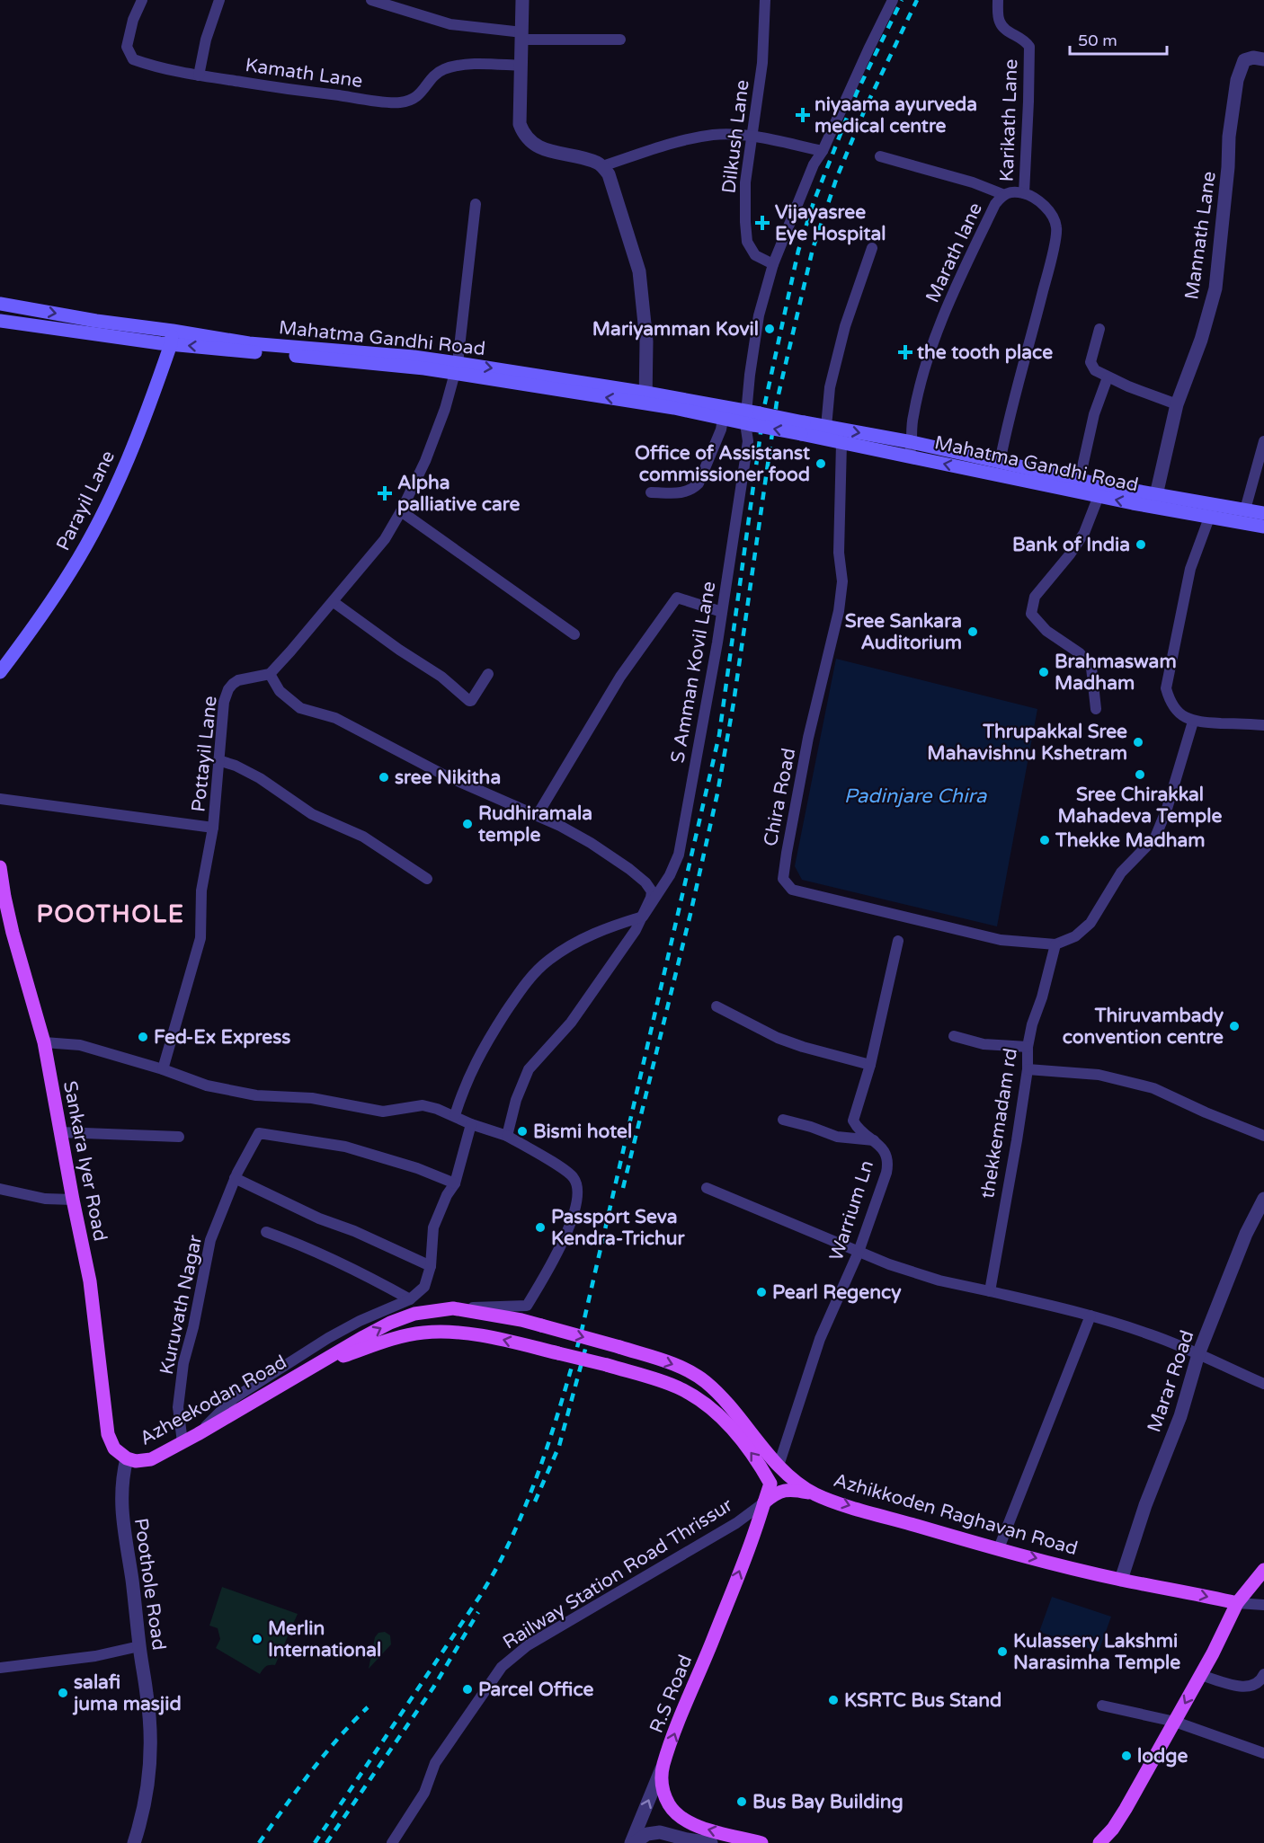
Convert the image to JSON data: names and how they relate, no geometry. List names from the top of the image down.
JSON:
{
  "streets": {
    "main road": [
      "Mahatma Gandhi Road",
      "Parayil Lane",
      "Sankara Iyer Road",
      "Azheekodan Road",
      "Azhikkoden Raghavan Road",
      "R.S Road"
    ],
    "street": [
      "Kamath Lane",
      "Karikath Lane",
      "Dilkush Lane",
      "Mannath Lane",
      "Marath lane",
      "S Amman Kovil Lane",
      "Pottayil Lane",
      "Chira Road",
      "thekkemadam rd",
      "Warrium Ln",
      "Kuruvath Nagar",
      "Marar Road",
      "Railway Station Road Thrissur",
      "Poothole Road"
    ]
  },
  "crossings": [
    ["Karikath Lane", "Marath lane"],
    ["Dilkush Lane", "S Amman Kovil Lane"],
    ["Mannath Lane", "Mahatma Gandhi Road"],
    ["Marath lane", "Mahatma Gandhi Road"],
    ["Mahatma Gandhi Road", "Parayil Lane"],
    ["Mahatma Gandhi Road", "S Amman Kovil Lane"],
    ["Mahatma Gandhi Road", "Chira Road"],
    ["Chira Road", "thekkemadam rd"],
    ["Sankara Iyer Road", "Azheekodan Road"],
    ["Sankara Iyer Road", "Poothole Road"],
    ["Warrium Ln", "Azhikkoden Raghavan Road"],
    ["Warrium Ln", "R.S Road"],
    ["Kuruvath Nagar", "Azheekodan Road"],
    ["Marar Road", "Azhikkoden Raghavan Road"],
    ["Azheekodan Road", "Azhikkoden Raghavan Road"],
    ["Azheekodan Road", "Poothole Road"],
    ["Azheekodan Road", "R.S Road"],
    ["Azhikkoden Raghavan Road", "R.S Road"],
    ["Railway Station Road Thrissur", "R.S Road"]
  ],
  "one_way": ["Azhikkoden Raghavan Road", "R.S Road"],
  "districts": ["POOTHOLE"],
  "water": ["Padinjare Chira"],
  "places": {
    "health": [
      "niyaama ayurveda medical centre",
      "Vijayasree Eye Hospital",
      "the tooth place",
      "Alpha palliative care"
    ],
    "other": [
      "Mariyamman Kovil",
      "Office of Assistanst commissioner food",
      "Bank of India",
      "Sree Sankara Auditorium",
      "Brahmaswam Madham",
      "Thrupakkal Sree Mahavishnu Kshetram",
      "Sree Chirakkal Mahadeva Temple",
      "sree Nikitha",
      "Rudhiramala temple",
      "Thekke Madham",
      "Thiruvambady convention centre",
      "Fed-Ex Express",
      "Bismi hotel",
      "Passport Seva Kendra-Trichur",
      "Pearl Regency",
      "Merlin International",
      "Kulassery Lakshmi Narasimha Temple",
      "Parcel Office",
      "salafi juma masjid",
      "KSRTC Bus Stand",
      "lodge",
      "Bus Bay Building"
    ]
  },
  "scale_bar": "50 m"
}
